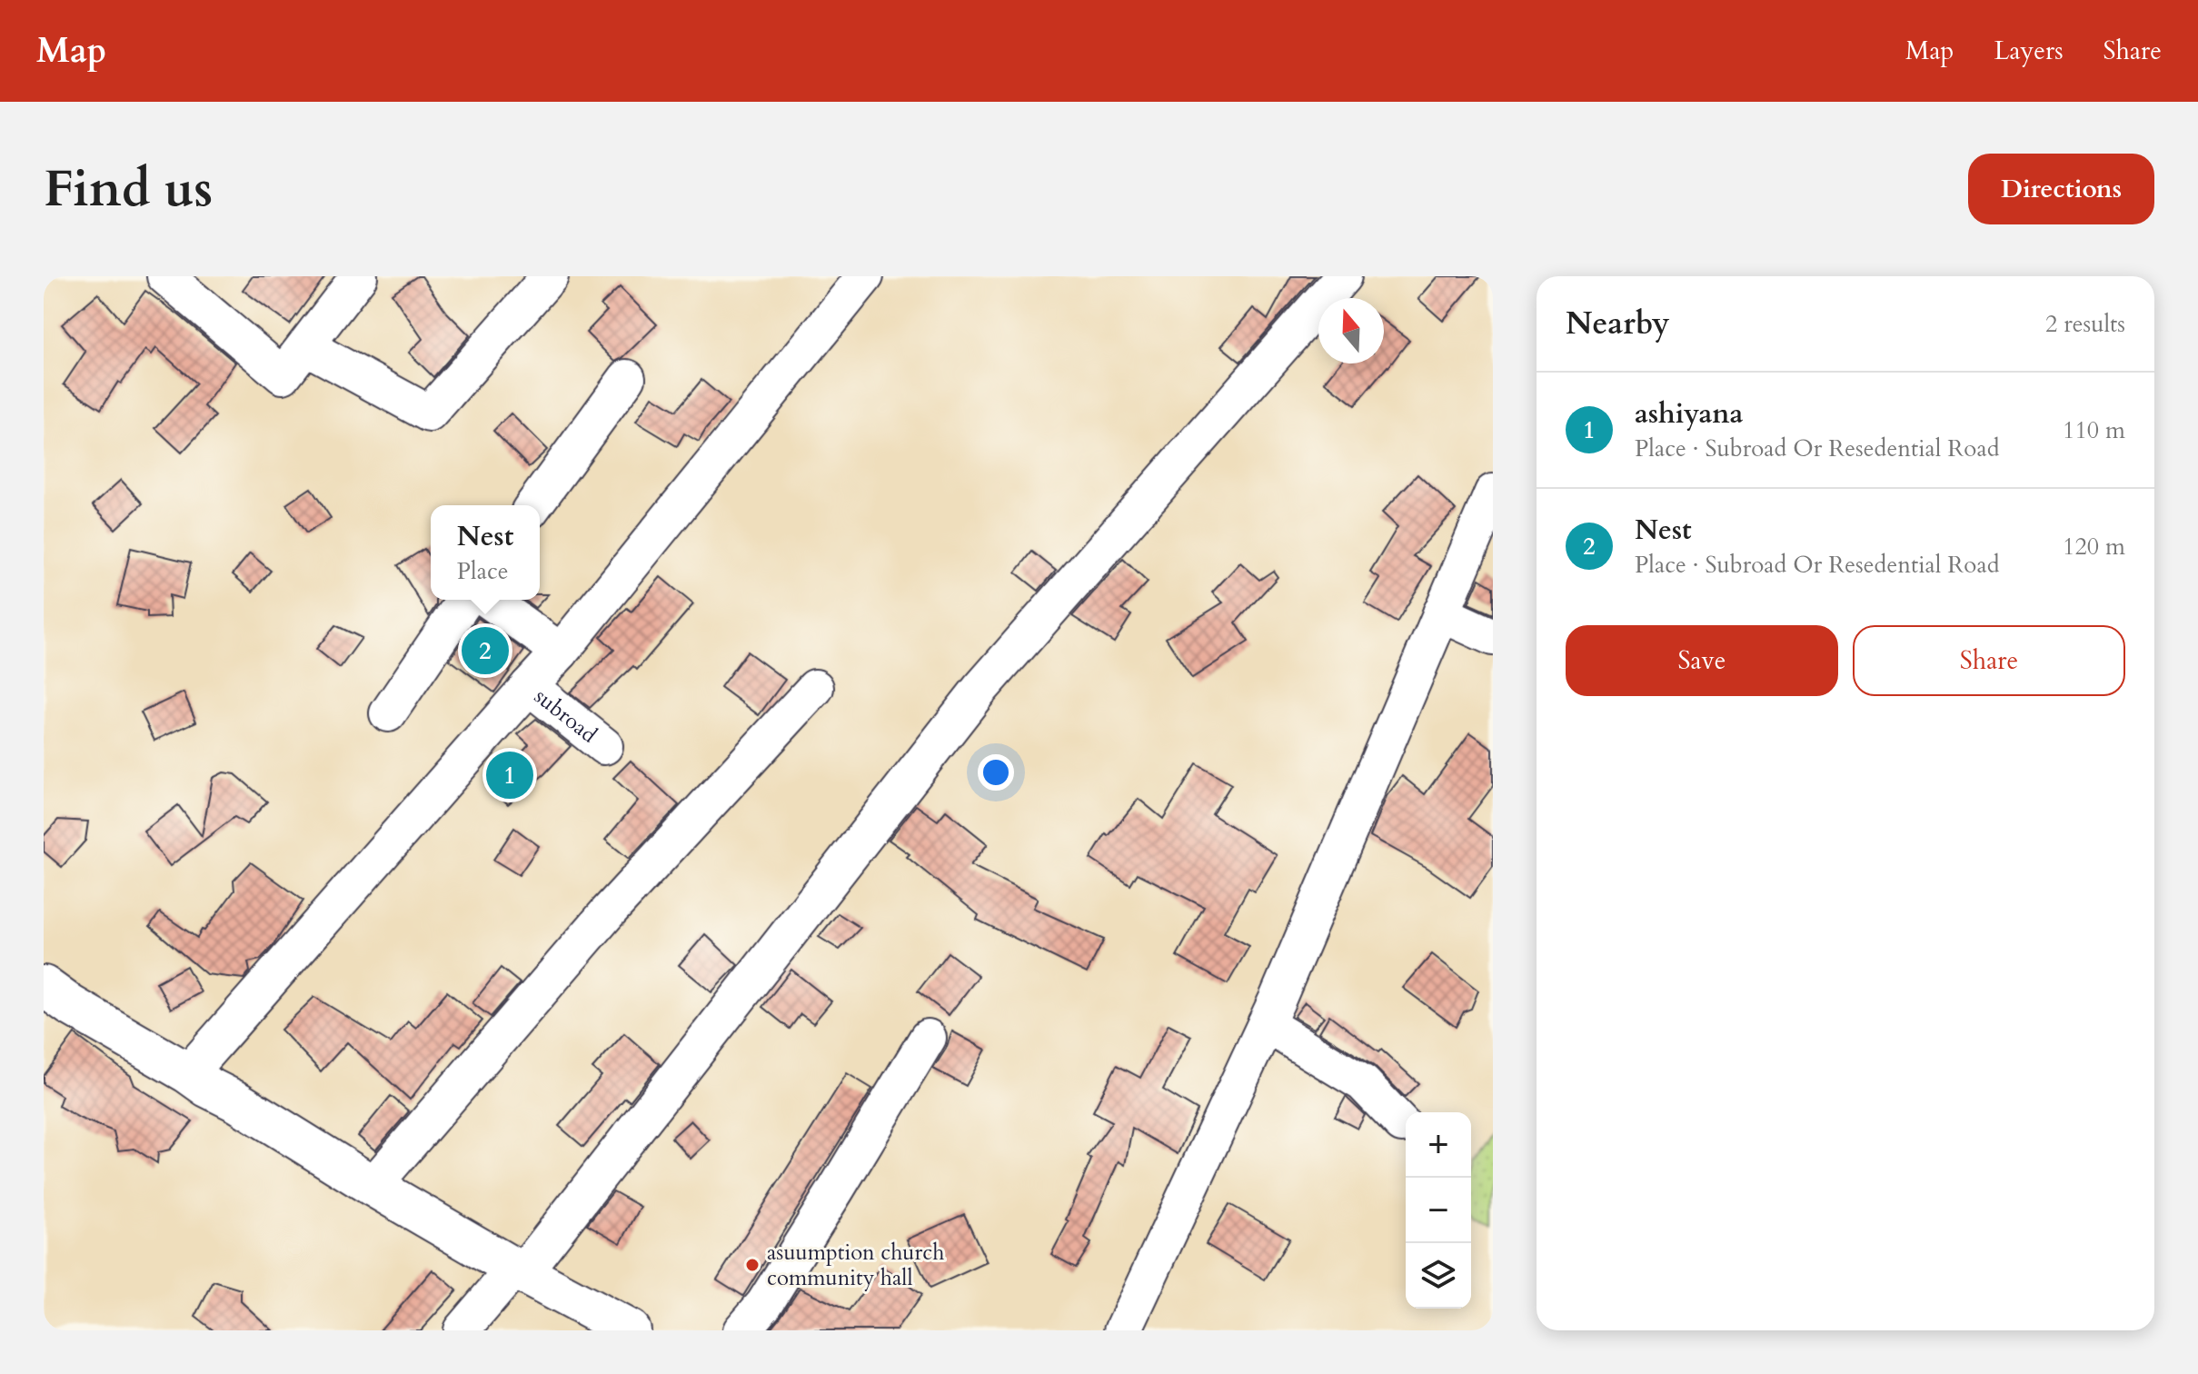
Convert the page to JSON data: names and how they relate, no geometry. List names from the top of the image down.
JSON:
{
  "streets": {
    "street": ["subroad"]
  },
  "places": ["asuumption church community hall"],
  "north": "top",
  "page": {
    "header": "Map",
    "nav": ["Map", "Layers", "Share"],
    "buttons": [
      "Directions",
      ["Save", "Share"]
    ],
    "title": "Find us",
    "heading": ["Nearby", "2 results"],
    "list": [
      {
        "mark": "1",
        "name": "ashiyana",
        "note": "Place · Subroad Or Resedential Road",
        "value": "110 m"
      },
      {
        "mark": "2",
        "name": "Nest",
        "note": "Place · Subroad Or Resedential Road",
        "value": "120 m"
      }
    ],
    "popup": ["Nest", "Place"],
    "pins": ["2", "1"],
    "map_buttons": ["+", "−"]
  }
}
